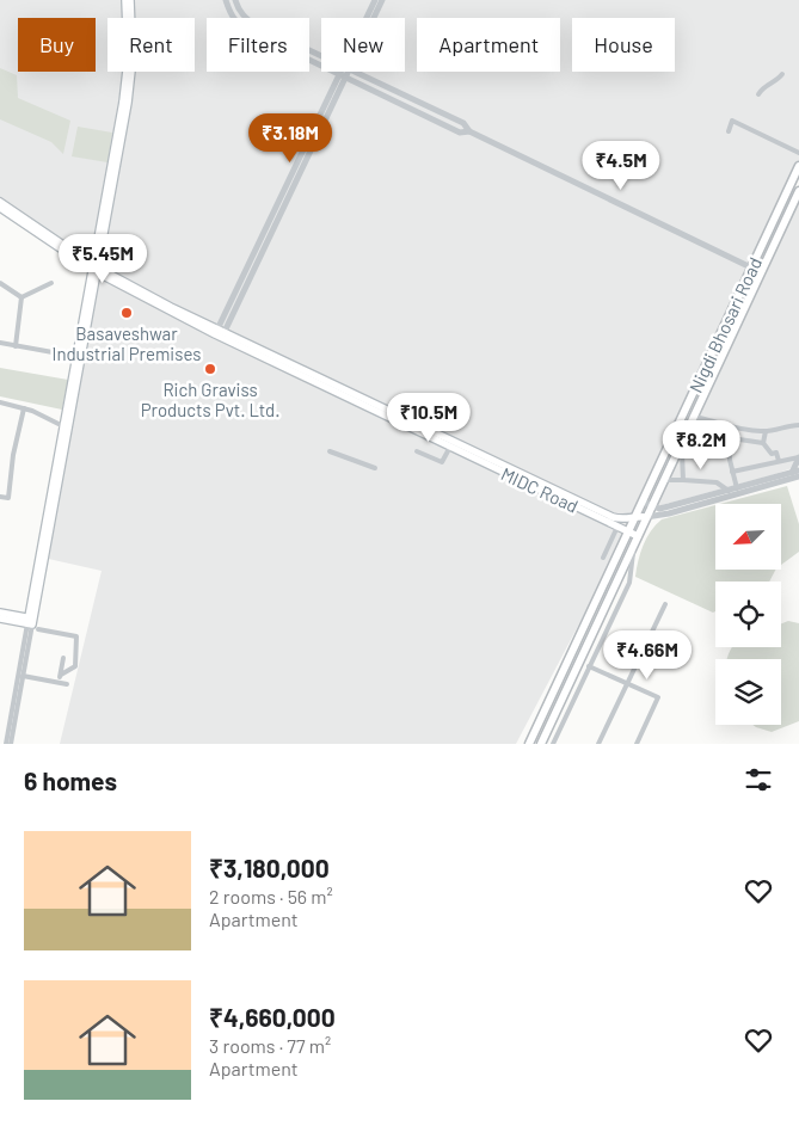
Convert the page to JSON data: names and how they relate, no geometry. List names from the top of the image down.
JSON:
{
  "streets": {
    "main road": ["Nigdi Bhosari Road", "MIDC Road"]
  },
  "crossings": [
    ["Nigdi Bhosari Road", "MIDC Road"]
  ],
  "places": ["Basaveshwar Industrial Premises", "Rich Graviss Products Pvt. Ltd."],
  "north": "bottom left",
  "page": {
    "chip": [
      "Buy",
      "Rent",
      "Filters",
      "New",
      "Apartment",
      "House"
    ],
    "price": [
      "₹3.18M",
      "₹4.5M",
      "₹5.45M",
      "₹10.5M",
      "₹8.2M",
      "₹4.66M"
    ],
    "heading": "6 homes",
    "list": [
      {
        "name": "₹3,180,000",
        "note": "2 rooms · 56 m² · Apartment"
      },
      {
        "name": "₹4,660,000",
        "note": "3 rooms · 77 m² · Apartment"
      }
    ]
  }
}
